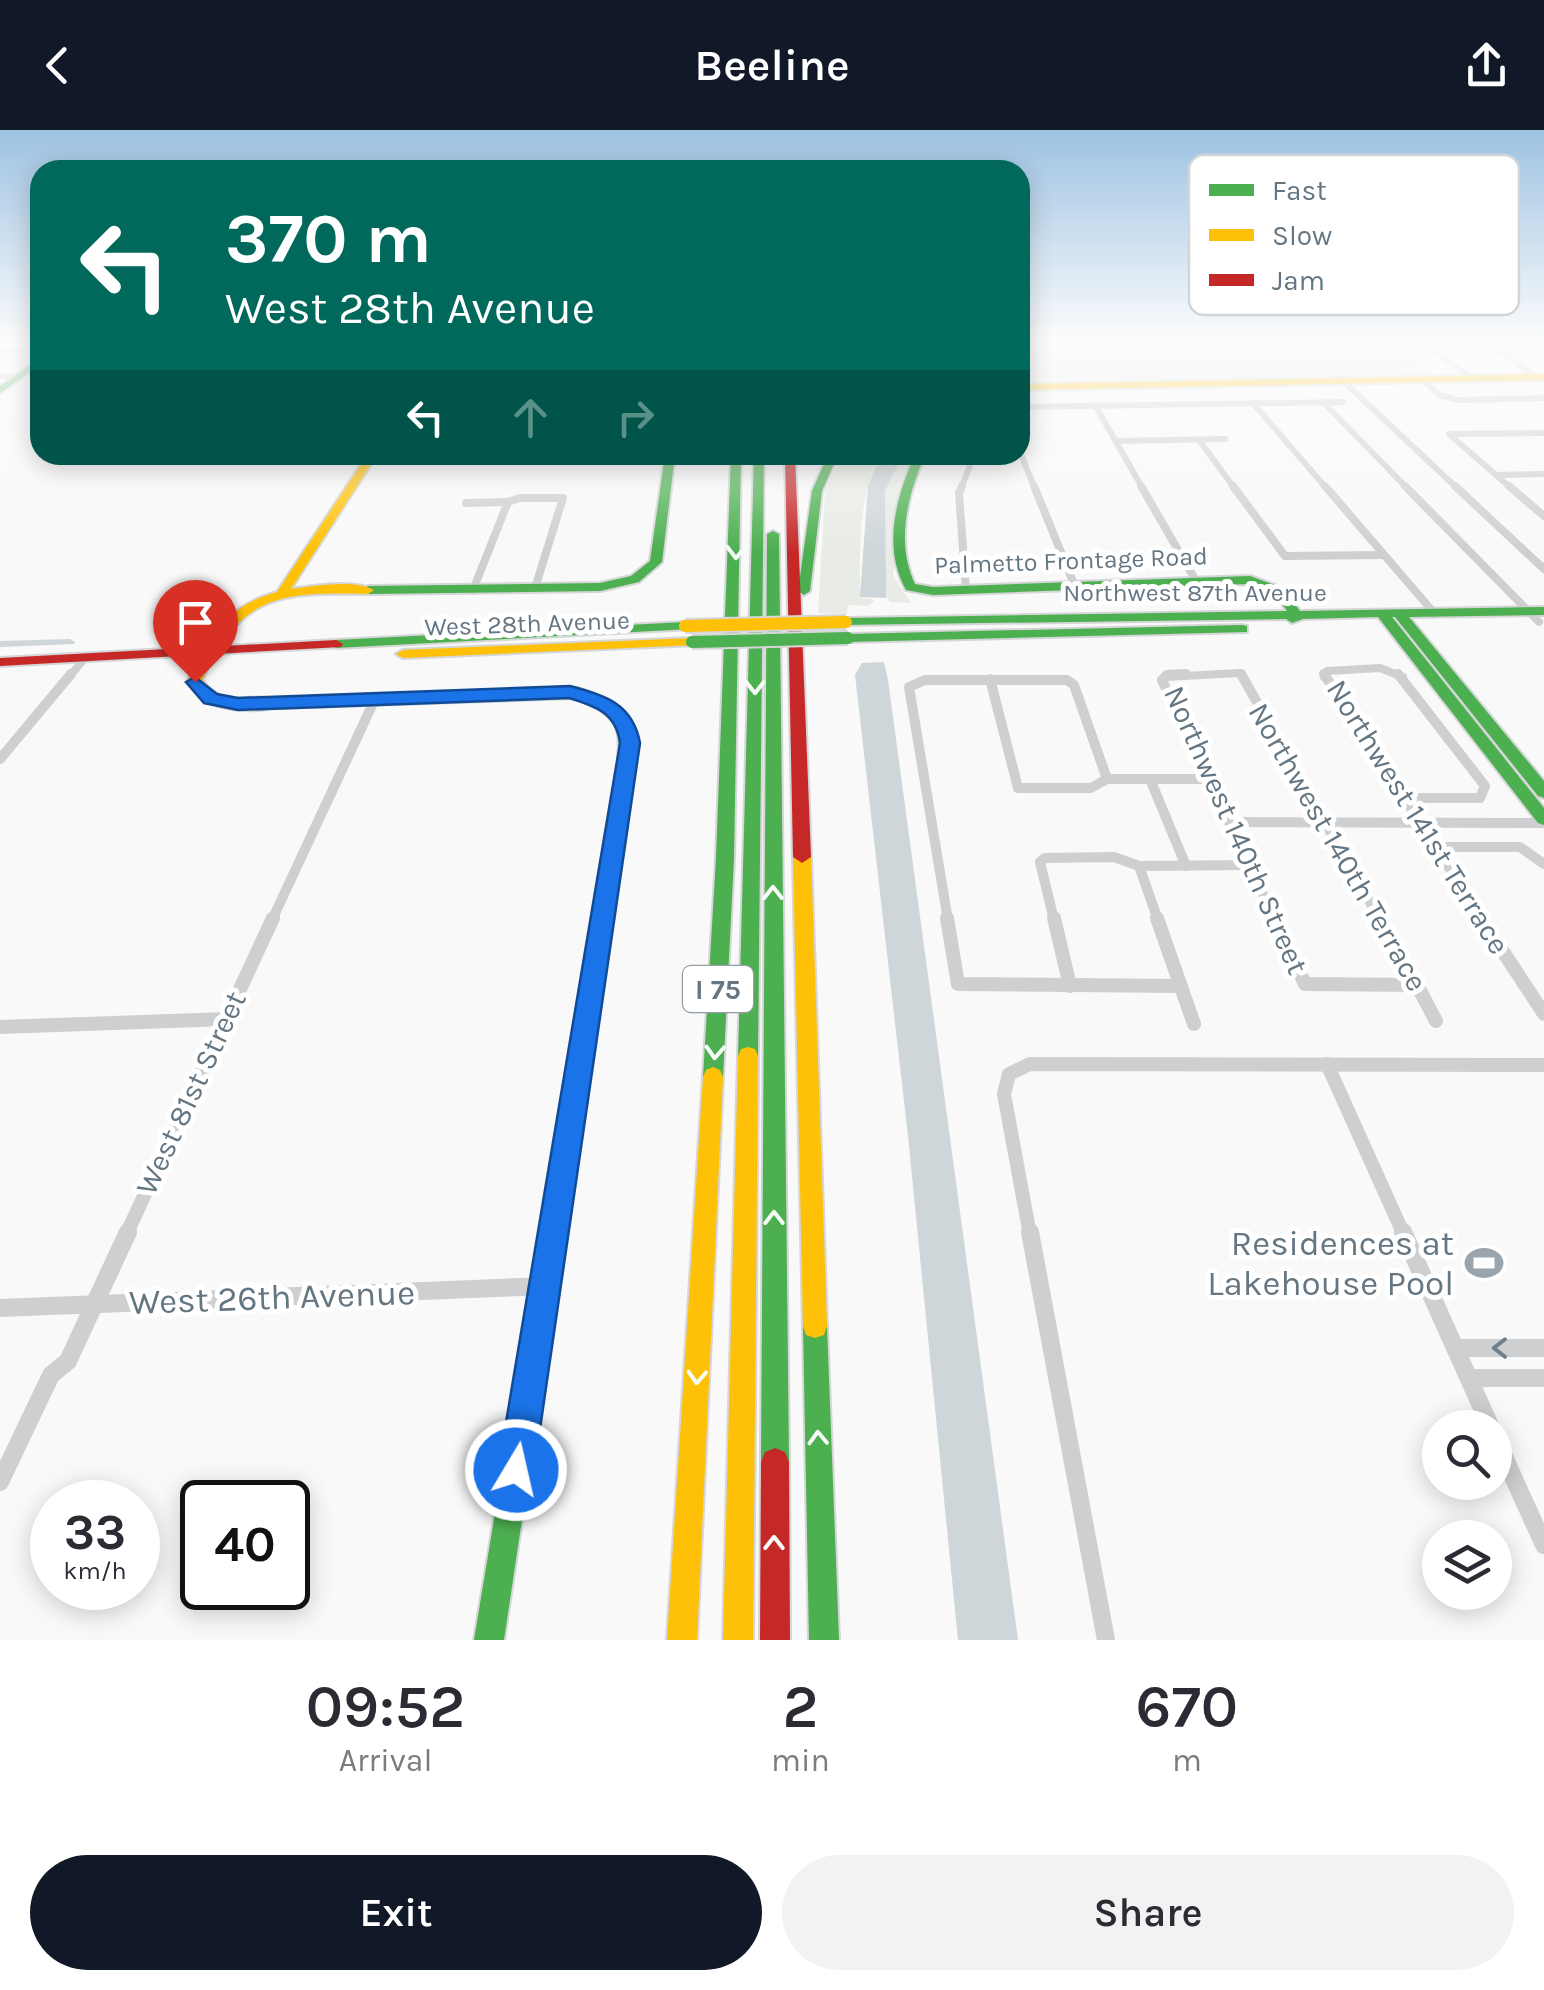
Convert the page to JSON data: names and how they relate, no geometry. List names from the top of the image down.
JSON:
{
  "streets": {
    "main road": [
      "Palmetto Frontage Road",
      "Northwest 87th Avenue",
      "West 28th Avenue",
      "I 75"
    ],
    "street": [
      "Northwest 141st Terrace",
      "Northwest 140th Street",
      "Northwest 140th Terrace",
      "West 81st Street",
      "West 26th Avenue"
    ]
  },
  "crossings": [
    ["Palmetto Frontage Road", "Northwest 87th Avenue"],
    ["Northwest 87th Avenue", "West 28th Avenue"],
    ["Northwest 140th Street", "Northwest 140th Terrace"],
    ["West 81st Street", "West 26th Avenue"]
  ],
  "places": {
    "sports": ["Residences at Lakehouse Pool"]
  },
  "legend": ["Fast", "Slow", "Jam"],
  "page": {
    "header": "Beeline",
    "turn": ["370 m", "West 28th Avenue"],
    "speed": "33 km/h",
    "limit": "40",
    "eta": [
      "09:52",
      "Arrival",
      "2",
      "min",
      "670",
      "m"
    ],
    "buttons": ["Exit", "Share"]
  }
}
